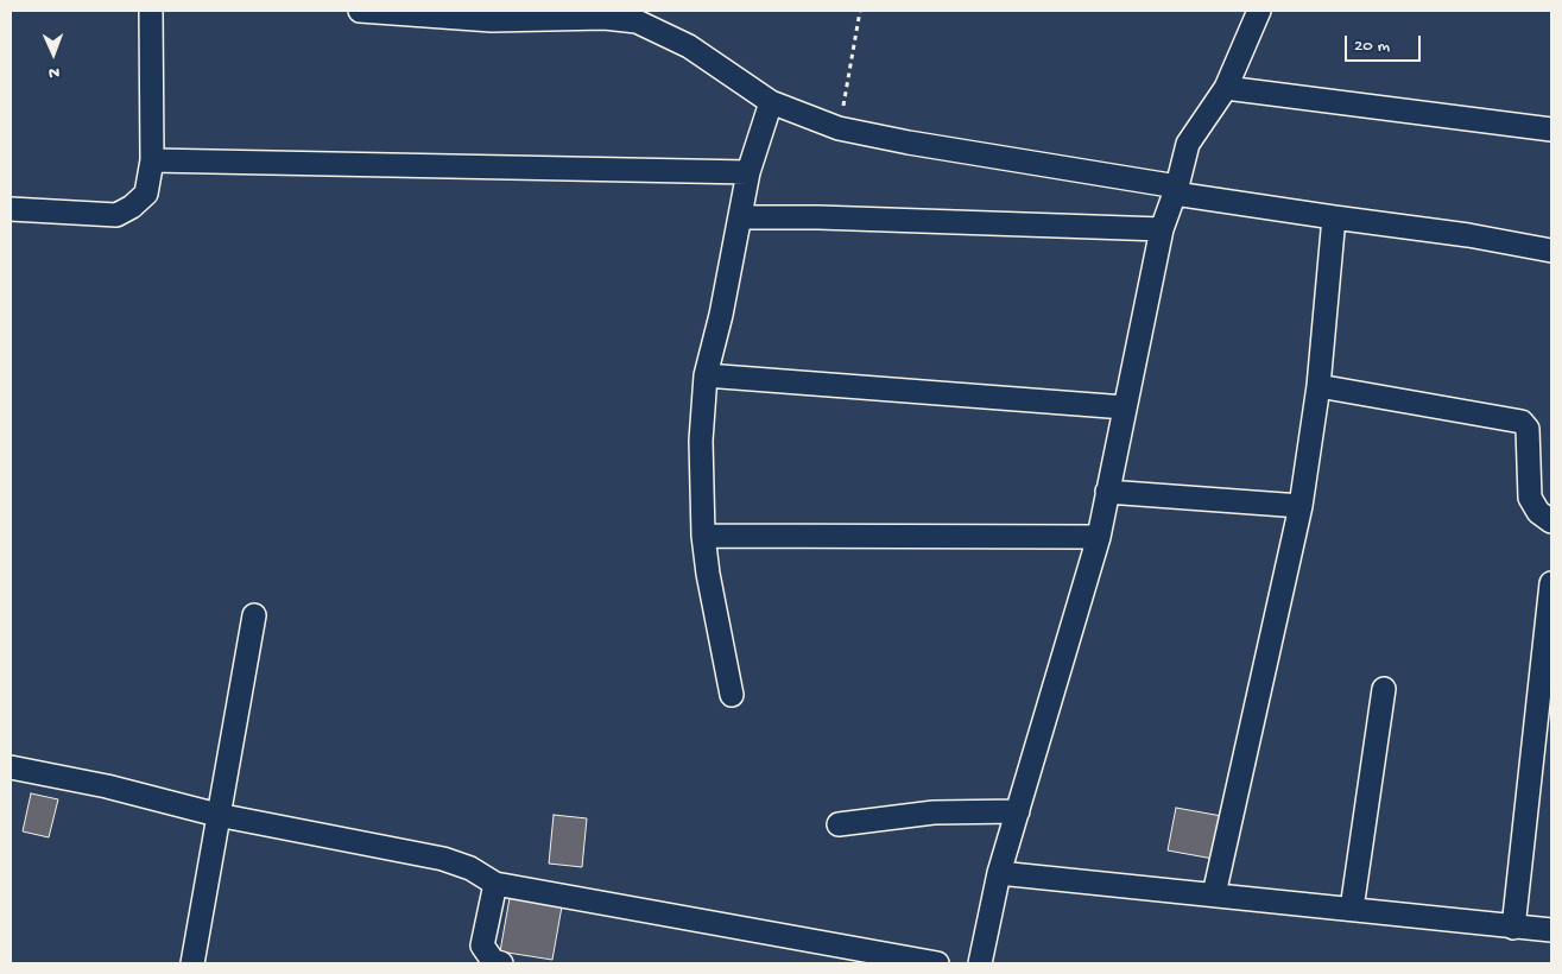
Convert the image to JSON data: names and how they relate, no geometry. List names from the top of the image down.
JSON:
{
  "scale_bar": "20 m",
  "north": "bottom"
}
